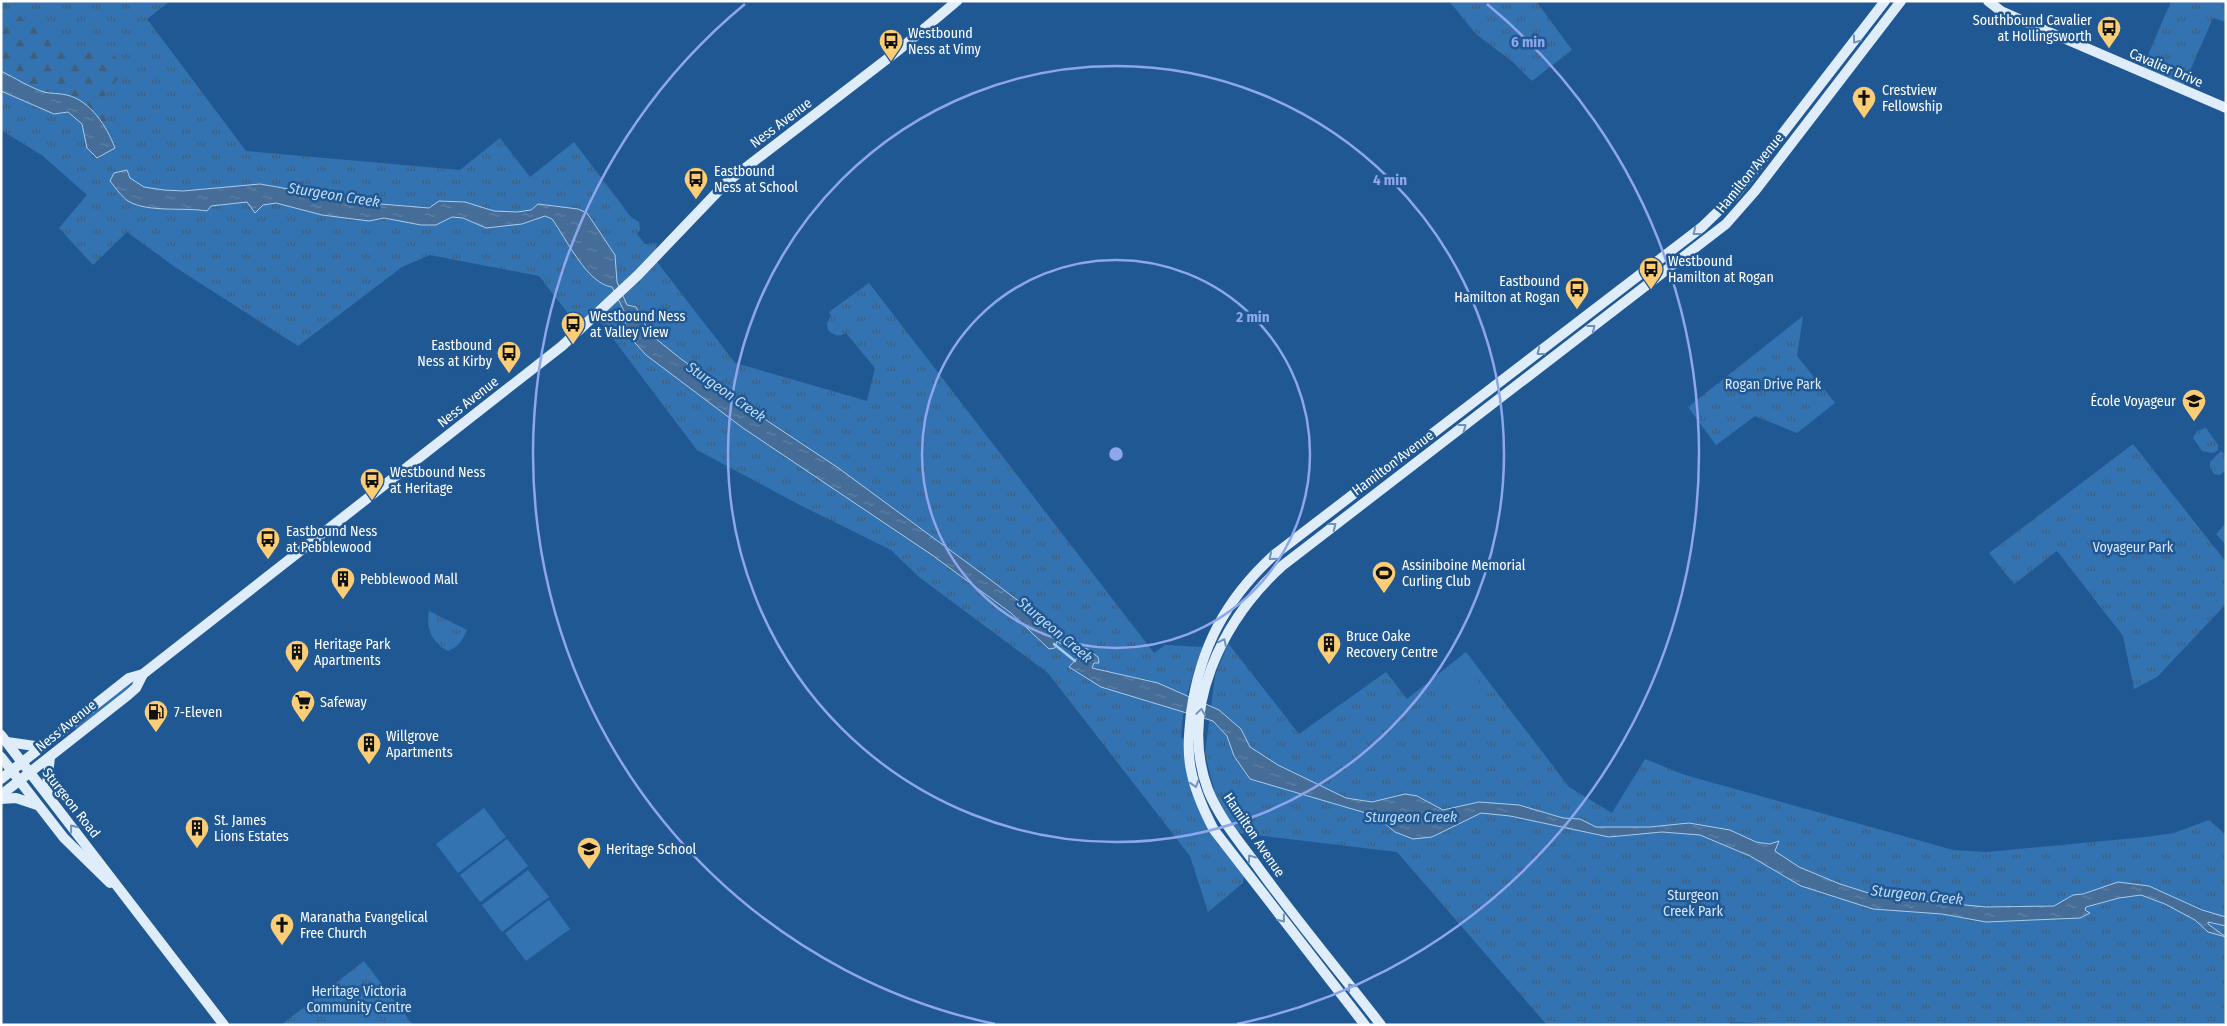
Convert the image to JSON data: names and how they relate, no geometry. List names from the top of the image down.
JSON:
{
  "streets": {
    "street": [
      "Cavalier Drive",
      "Ness Avenue",
      "Hamilton Avenue",
      "Sturgeon Road"
    ]
  },
  "crossings": [
    ["Ness Avenue", "Sturgeon Road"]
  ],
  "water": ["Sturgeon Creek"],
  "parks": [
    "Rogan Drive Park",
    "Voyageur Park",
    "Sturgeon Creek Park",
    "Heritage Victoria Community Centre"
  ],
  "places": {
    "bus stop": [
      "Southbound Cavalier at Hollingsworth",
      "Westbound Ness at Vimy",
      "Eastbound Ness at School",
      "Westbound Hamilton at Rogan",
      "Eastbound Hamilton at Rogan",
      "Westbound Ness at Valley View",
      "Eastbound Ness at Kirby",
      "Westbound Ness at Heritage",
      "Eastbound Ness at Pebblewood"
    ],
    "church": ["Crestview Fellowship", "Maranatha Evangelical Free Church"],
    "school or university": ["École Voyageur", "Heritage School"],
    "sports": ["Assiniboine Memorial Curling Club"],
    "building": [
      "Pebblewood Mall",
      "Bruce Oake Recovery Centre",
      "Heritage Park Apartments",
      "Willgrove Apartments",
      "St. James Lions Estates"
    ],
    "supermarket": ["Safeway"],
    "fuel station": ["7-Eleven"]
  },
  "rings": ["6 min", "4 min", "2 min"]
}
